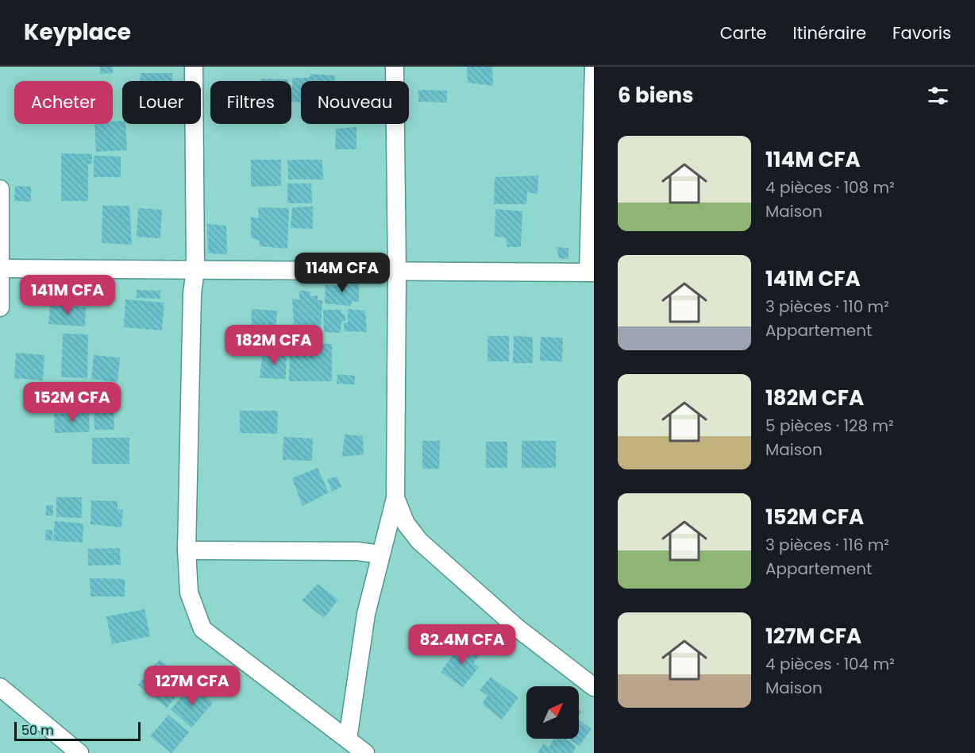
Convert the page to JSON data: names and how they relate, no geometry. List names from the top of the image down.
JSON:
{
  "scale_bar": "50 m",
  "north": "top right",
  "page": {
    "header": "Keyplace",
    "nav": ["Carte", "Itinéraire", "Favoris"],
    "heading": "6 biens",
    "chip": [
      "Acheter",
      "Louer",
      "Filtres",
      "Nouveau"
    ],
    "list": [
      {
        "name": "114M CFA",
        "note": "4 pièces · 108 m² · Maison"
      },
      {
        "name": "141M CFA",
        "note": "3 pièces · 110 m² · Appartement"
      },
      {
        "name": "182M CFA",
        "note": "5 pièces · 128 m² · Maison"
      },
      {
        "name": "152M CFA",
        "note": "3 pièces · 116 m² · Appartement"
      },
      {
        "name": "127M CFA",
        "note": "4 pièces · 104 m² · Maison"
      }
    ],
    "price": [
      "114M CFA",
      "141M CFA",
      "182M CFA",
      "152M CFA",
      "82.4M CFA",
      "127M CFA"
    ],
    "scale": "50 m"
  }
}
